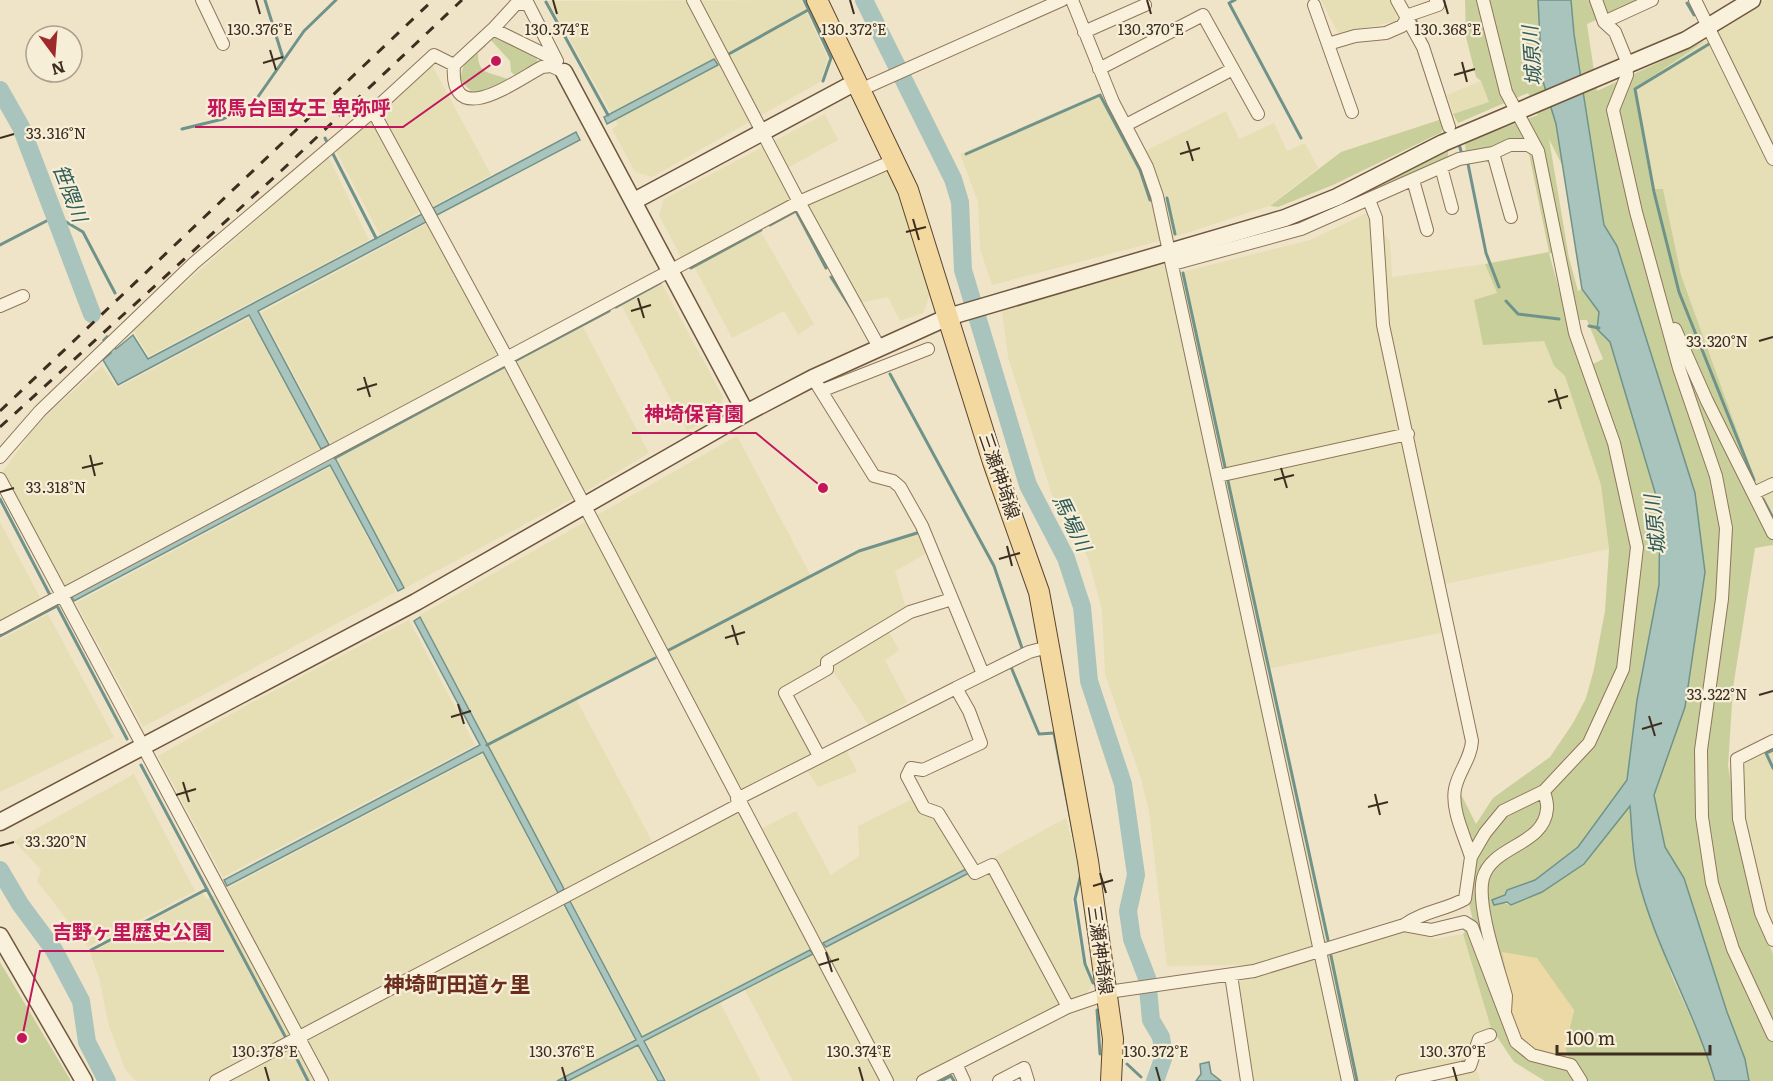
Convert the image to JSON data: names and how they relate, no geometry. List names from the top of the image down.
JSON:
{
  "streets": {
    "main road": ["三瀬神埼線"]
  },
  "districts": ["神埼町田道ヶ里"],
  "water": ["城原川", "笹隈川", "馬場川"],
  "places": ["邪馬台国女王 卑弥呼", "神埼保育園", "吉野ヶ里歴史公園"],
  "scale_bar": "100 m",
  "north": "bottom",
  "coordinates": [
    "130.376°E",
    "130.374°E",
    "130.372°E",
    "130.370°E",
    "130.368°E",
    "33.316°N",
    "33.320°N",
    "33.318°N",
    "33.322°N",
    "130.378°E"
  ]
}
